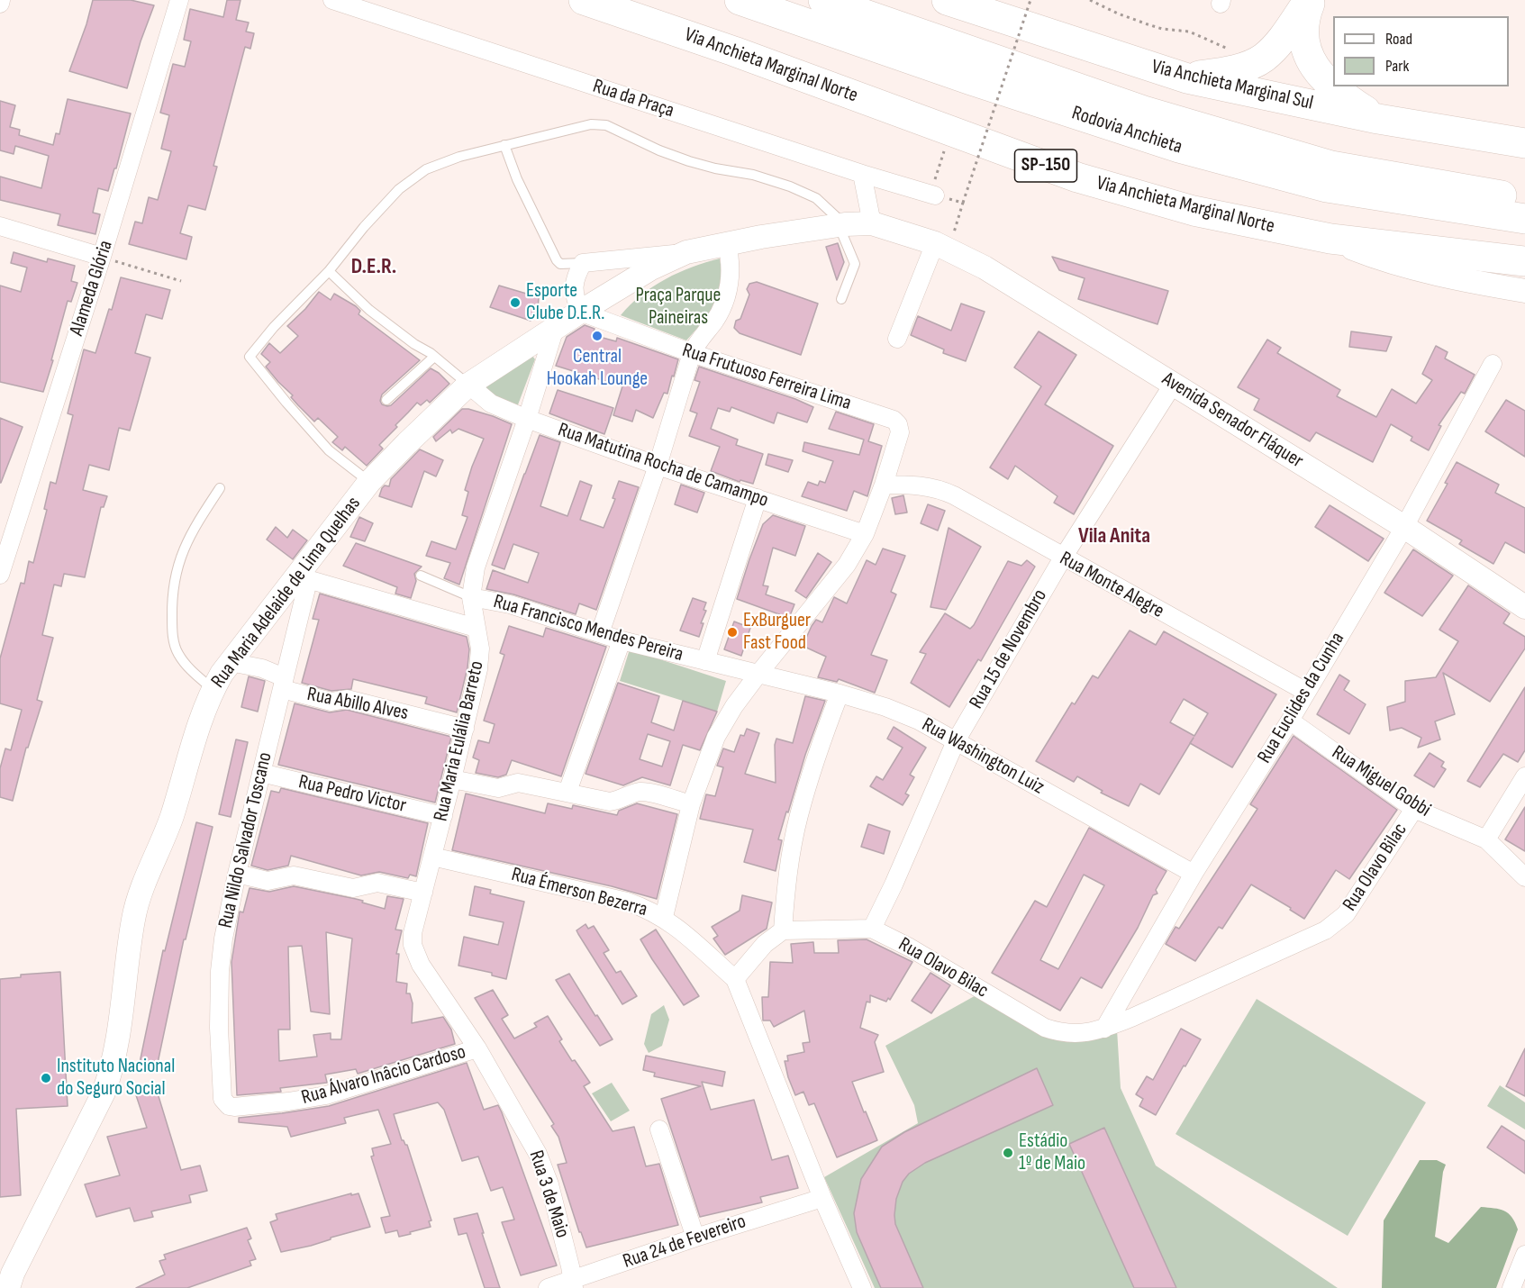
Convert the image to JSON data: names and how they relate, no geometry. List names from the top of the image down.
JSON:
{
  "streets": {
    "highway": [
      "Via Anchieta Marginal Norte",
      "Via Anchieta Marginal Sul",
      "Rodovia Anchieta",
      "SP-150"
    ],
    "street": [
      "Rua da Praça",
      "Alameda Glória",
      "Rua Frutuoso Ferreira Lima",
      "Avenida Senador Fláquer",
      "Rua Matutina Rocha de Camampo",
      "Rua Monte Alegre",
      "Rua Maria Adelaide de Lima Quelhas",
      "Rua Francisco Mendes Pereira",
      "Rua 15 de Novembro",
      "Rua Euclides da Cunha",
      "Rua Abillo Alves",
      "Rua Maria Eulália Barreto",
      "Rua Washington Luiz",
      "Rua Miguel Gobbi",
      "Rua Pedro Victor",
      "Rua Nildo Salvador Toscano",
      "Rua Olavo Bilac",
      "Rua Émerson Bezerra",
      "Rua Álvaro Inâcio Cardoso",
      "Rua 3 de Maio",
      "Rua 24 de Fevereiro"
    ]
  },
  "crossings": [
    ["Rua Frutuoso Ferreira Lima", "Rua Monte Alegre"],
    ["Rua Frutuoso Ferreira Lima", "Rua Maria Adelaide de Lima Quelhas"],
    ["Avenida Senador Fláquer", "Rua Maria Adelaide de Lima Quelhas"],
    ["Avenida Senador Fláquer", "Rua 15 de Novembro"],
    ["Avenida Senador Fláquer", "Rua Euclides da Cunha"],
    ["Rua Matutina Rocha de Camampo", "Rua Maria Adelaide de Lima Quelhas"],
    ["Rua Matutina Rocha de Camampo", "Rua Maria Eulália Barreto"],
    ["Rua Monte Alegre", "Rua 15 de Novembro"],
    ["Rua Monte Alegre", "Rua Euclides da Cunha"],
    ["Rua Maria Adelaide de Lima Quelhas", "Rua Abillo Alves"],
    ["Rua Maria Adelaide de Lima Quelhas", "Rua Maria Eulália Barreto"],
    ["Rua Maria Adelaide de Lima Quelhas", "Rua Nildo Salvador Toscano"],
    ["Rua Francisco Mendes Pereira", "Rua Maria Eulália Barreto"],
    ["Rua Francisco Mendes Pereira", "Rua Washington Luiz"],
    ["Rua 15 de Novembro", "Rua Washington Luiz"],
    ["Rua 15 de Novembro", "Rua Olavo Bilac"],
    ["Rua Euclides da Cunha", "Rua Washington Luiz"],
    ["Rua Euclides da Cunha", "Rua Miguel Gobbi"],
    ["Rua Euclides da Cunha", "Rua Olavo Bilac"],
    ["Rua Abillo Alves", "Rua Maria Eulália Barreto"],
    ["Rua Abillo Alves", "Rua Nildo Salvador Toscano"],
    ["Rua Maria Eulália Barreto", "Rua Pedro Victor"],
    ["Rua Maria Eulália Barreto", "Rua Émerson Bezerra"],
    ["Rua Maria Eulália Barreto", "Rua Álvaro Inâcio Cardoso"],
    ["Rua Maria Eulália Barreto", "Rua 3 de Maio"],
    ["Rua Miguel Gobbi", "Rua Olavo Bilac"],
    ["Rua Pedro Victor", "Rua Nildo Salvador Toscano"],
    ["Rua Nildo Salvador Toscano", "Rua Álvaro Inâcio Cardoso"],
    ["Rua Álvaro Inâcio Cardoso", "Rua 3 de Maio"],
    ["Rua 3 de Maio", "Rua 24 de Fevereiro"]
  ],
  "districts": ["D.E.R.", "Vila Anita"],
  "parks": ["Praça Parque Paineiras"],
  "places": [
    "Esporte Clube D.E.R.",
    "Central Hookah Lounge",
    "ExBurguer Fast Food",
    "Instituto Nacional do Seguro Social",
    "Estádio 1º de Maio"
  ],
  "legend": ["Road", "Park"]
}
